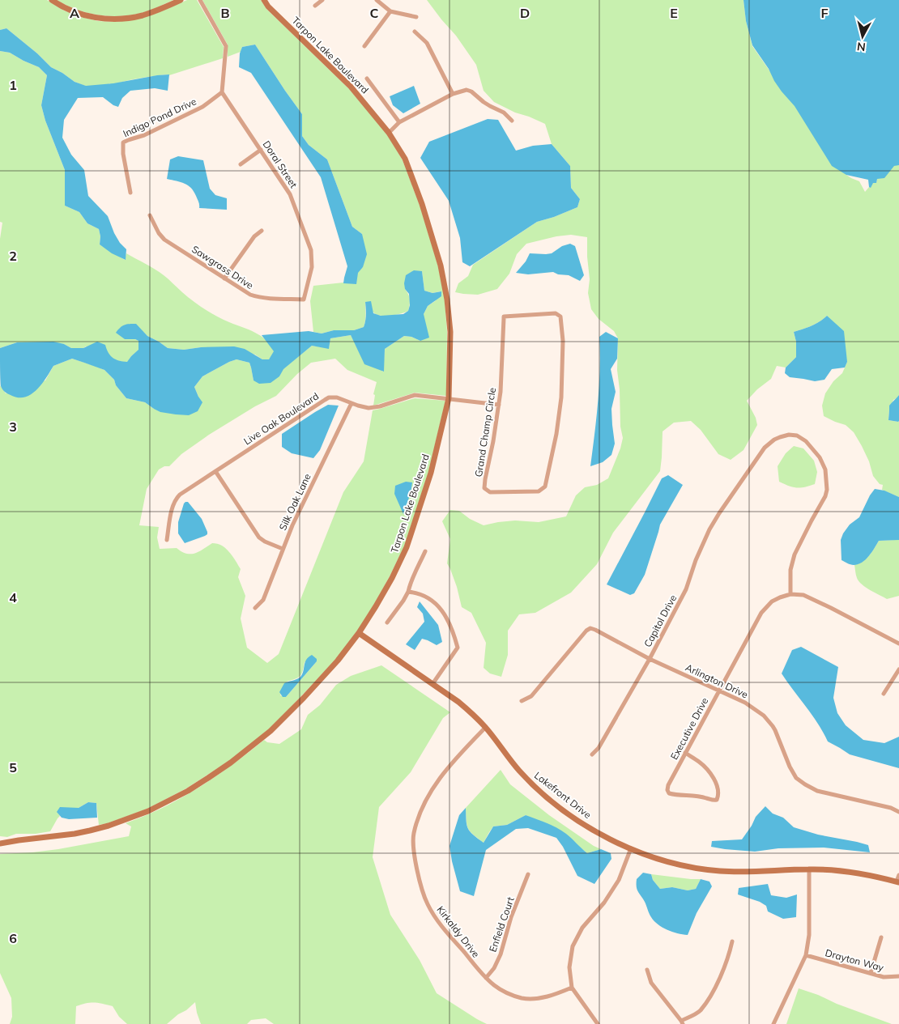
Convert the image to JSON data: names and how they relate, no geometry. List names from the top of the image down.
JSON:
{
  "streets": {
    "street": [
      "Tarpon Lake Boulevard",
      "Indigo Pond Drive",
      "Doral Street",
      "Sawgrass Drive",
      "Live Oak Boulevard",
      "Grand Champ Circle",
      "Silk Oak Lane",
      "Capitol Drive",
      "Arlington Drive",
      "Executive Drive",
      "Lakefront Drive",
      "Enfield Court",
      "Kirkaldy Drive",
      "Drayton Way"
    ]
  },
  "crossings": [
    ["Tarpon Lake Boulevard", "Live Oak Boulevard"],
    ["Tarpon Lake Boulevard", "Lakefront Drive"],
    ["Indigo Pond Drive", "Doral Street"],
    ["Doral Street", "Sawgrass Drive"],
    ["Live Oak Boulevard", "Grand Champ Circle"],
    ["Live Oak Boulevard", "Silk Oak Lane"],
    ["Capitol Drive", "Arlington Drive"],
    ["Capitol Drive", "Executive Drive"],
    ["Arlington Drive", "Executive Drive"],
    ["Lakefront Drive", "Kirkaldy Drive"],
    ["Enfield Court", "Kirkaldy Drive"]
  ],
  "north": "bottom",
  "grid": {
    "columns": [
      "A",
      "B",
      "C",
      "D",
      "E",
      "F"
    ],
    "rows": [
      "1",
      "2",
      "3",
      "4",
      "5",
      "6"
    ]
  }
}
